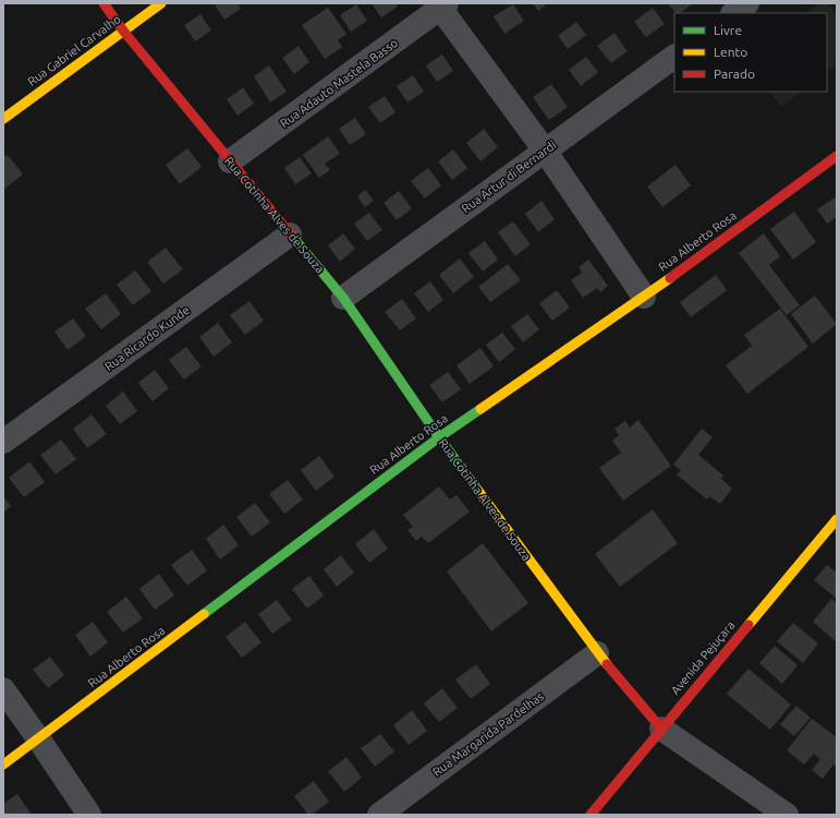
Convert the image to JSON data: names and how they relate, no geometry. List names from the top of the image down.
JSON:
{
  "streets": {
    "street": [
      "Rua Gabriel Carvalho",
      "Rua Adauto Mastela Basso",
      "Rua Artur di Bernardi",
      "Rua Cotinha Alves de Souza",
      "Rua Alberto Rosa",
      "Rua Ricardo Kunde",
      "Avenida Pejuçara",
      "Rua Margarida Pardelhas"
    ]
  },
  "crossings": [
    ["Rua Gabriel Carvalho", "Rua Cotinha Alves de Souza"],
    ["Rua Adauto Mastela Basso", "Rua Cotinha Alves de Souza"],
    ["Rua Artur di Bernardi", "Rua Cotinha Alves de Souza"],
    ["Rua Cotinha Alves de Souza", "Rua Alberto Rosa"],
    ["Rua Cotinha Alves de Souza", "Rua Ricardo Kunde"],
    ["Rua Cotinha Alves de Souza", "Avenida Pejuçara"],
    ["Rua Cotinha Alves de Souza", "Rua Margarida Pardelhas"]
  ],
  "legend": ["Livre", "Lento", "Parado"]
}
